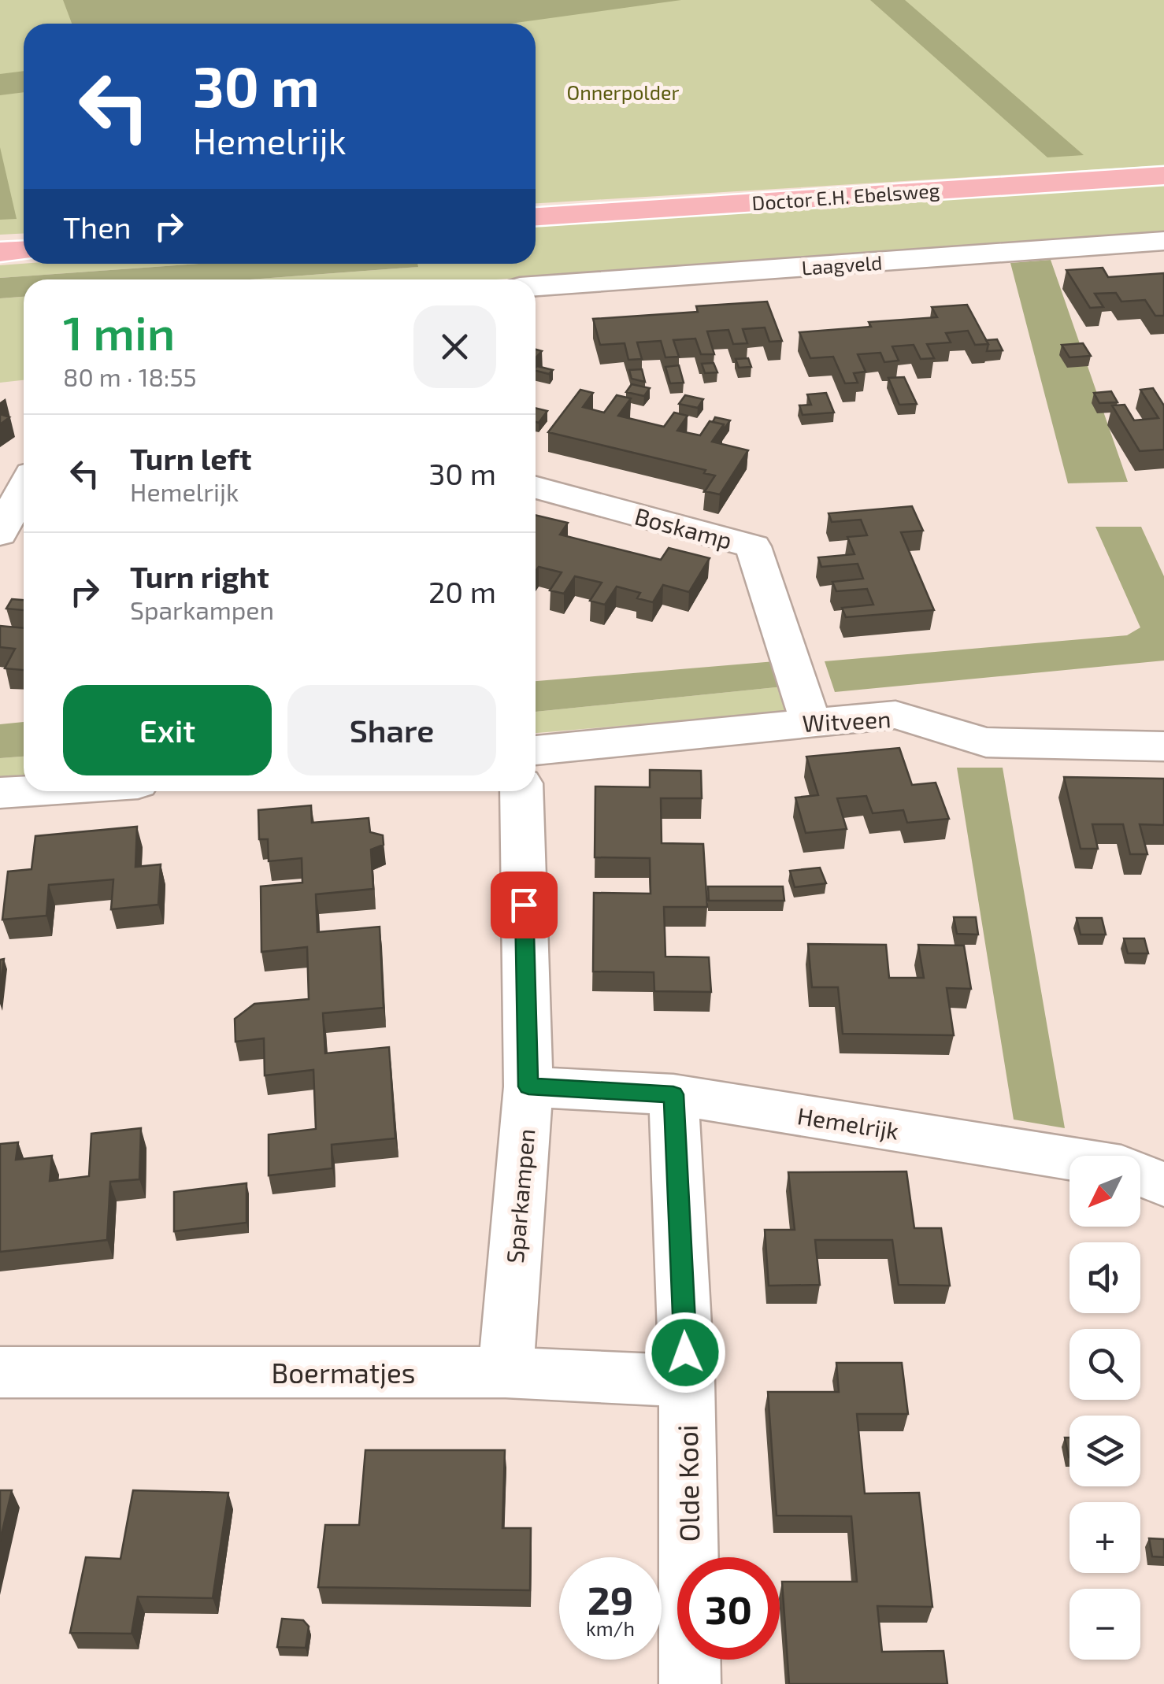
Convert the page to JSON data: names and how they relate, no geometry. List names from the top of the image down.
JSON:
{
  "streets": {
    "main road": ["Doctor E.H. Ebelsweg"],
    "street": [
      "Laagveld",
      "Boskamp",
      "Witveen",
      "Hemelrijk",
      "Sparkampen",
      "Boermatjes",
      "Olde Kooi"
    ]
  },
  "crossings": [
    ["Boskamp", "Witveen"],
    ["Hemelrijk", "Sparkampen"],
    ["Hemelrijk", "Olde Kooi"],
    ["Sparkampen", "Boermatjes"],
    ["Boermatjes", "Olde Kooi"]
  ],
  "parks": ["Onnerpolder"],
  "north": "bottom left",
  "page": {
    "turn": ["30 m", "Hemelrijk"],
    "then": "Then",
    "heading": ["1 min", "80 m · 18:55"],
    "list": [
      {
        "name": "Turn left",
        "note": "Hemelrijk",
        "value": "30 m"
      },
      {
        "name": "Turn right",
        "note": "Sparkampen",
        "value": "20 m"
      }
    ],
    "buttons": ["Exit", "Share"],
    "map_buttons": ["+", "−"],
    "speed": "29 km/h",
    "limit": "30"
  }
}
